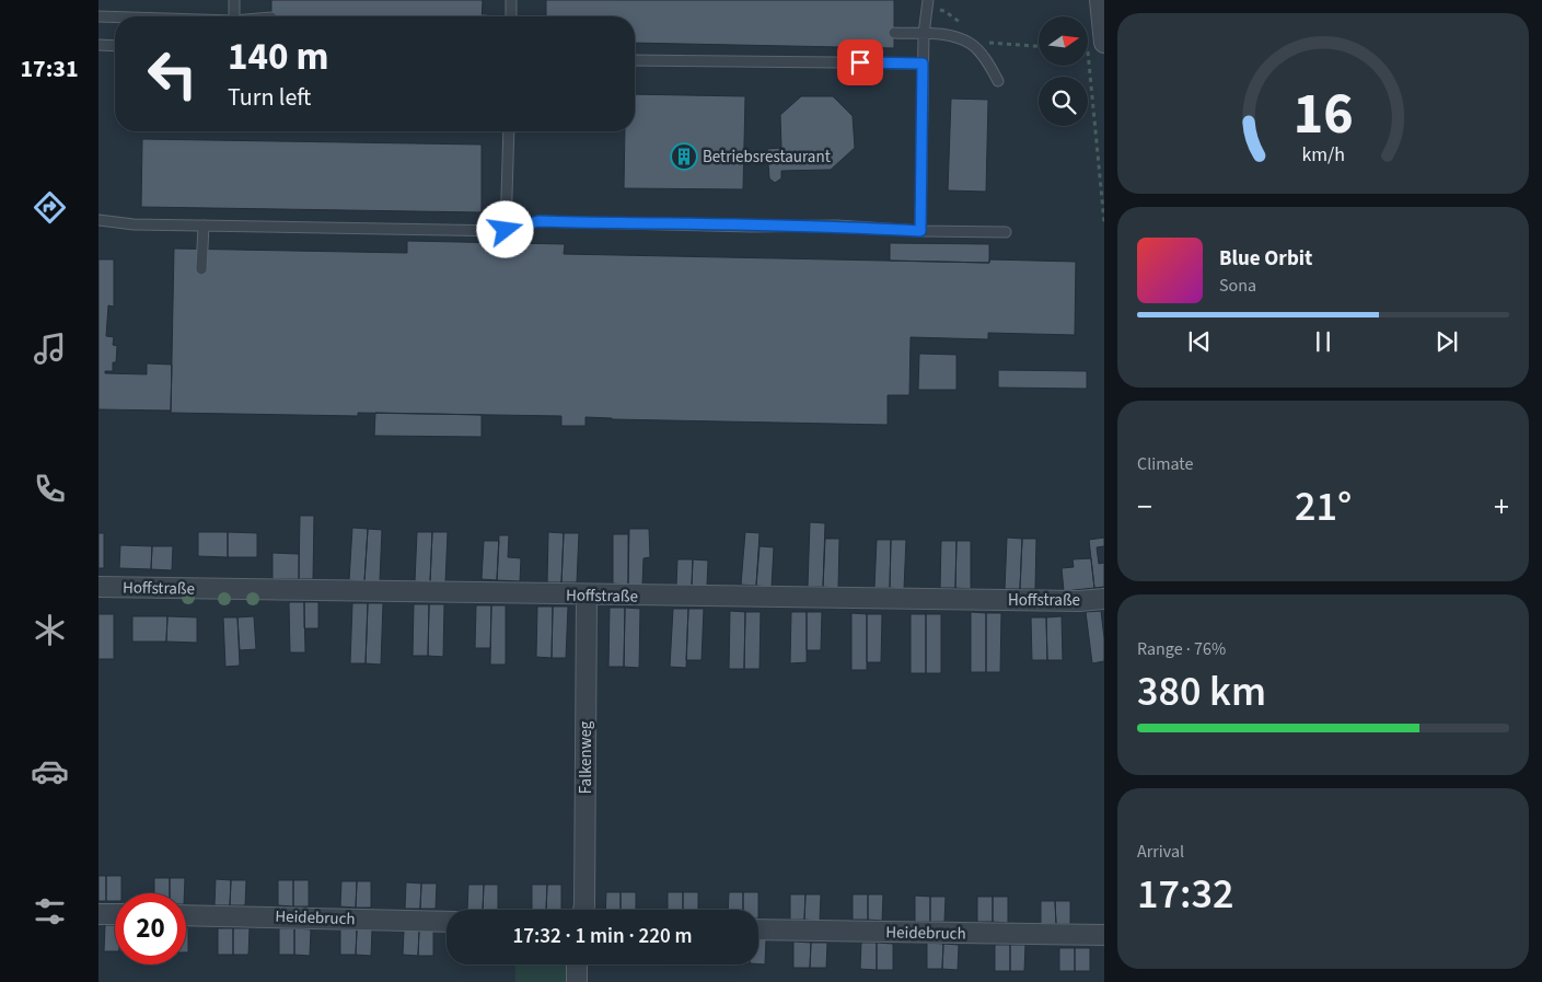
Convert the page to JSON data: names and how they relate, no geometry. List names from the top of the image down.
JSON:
{
  "streets": {
    "street": ["Hoffstraße", "Falkenweg", "Heidebruch"]
  },
  "crossings": [
    ["Hoffstraße", "Falkenweg"]
  ],
  "places": {
    "building": ["Betriebsrestaurant"]
  },
  "north": "right",
  "page": {
    "tabs": "17:31",
    "turn": ["140 m", "Turn left"],
    "song": ["Blue Orbit", "Sona"],
    "tile": [
      "Climate",
      ["Range · 76%", "380 km"],
      ["Arrival", "17:32"]
    ],
    "heat": ["−", "21°", "+"],
    "limit": "20",
    "trip": "17:32 · 1 min · 220 m",
    "gauge": ["16", "km/h"]
  }
}
